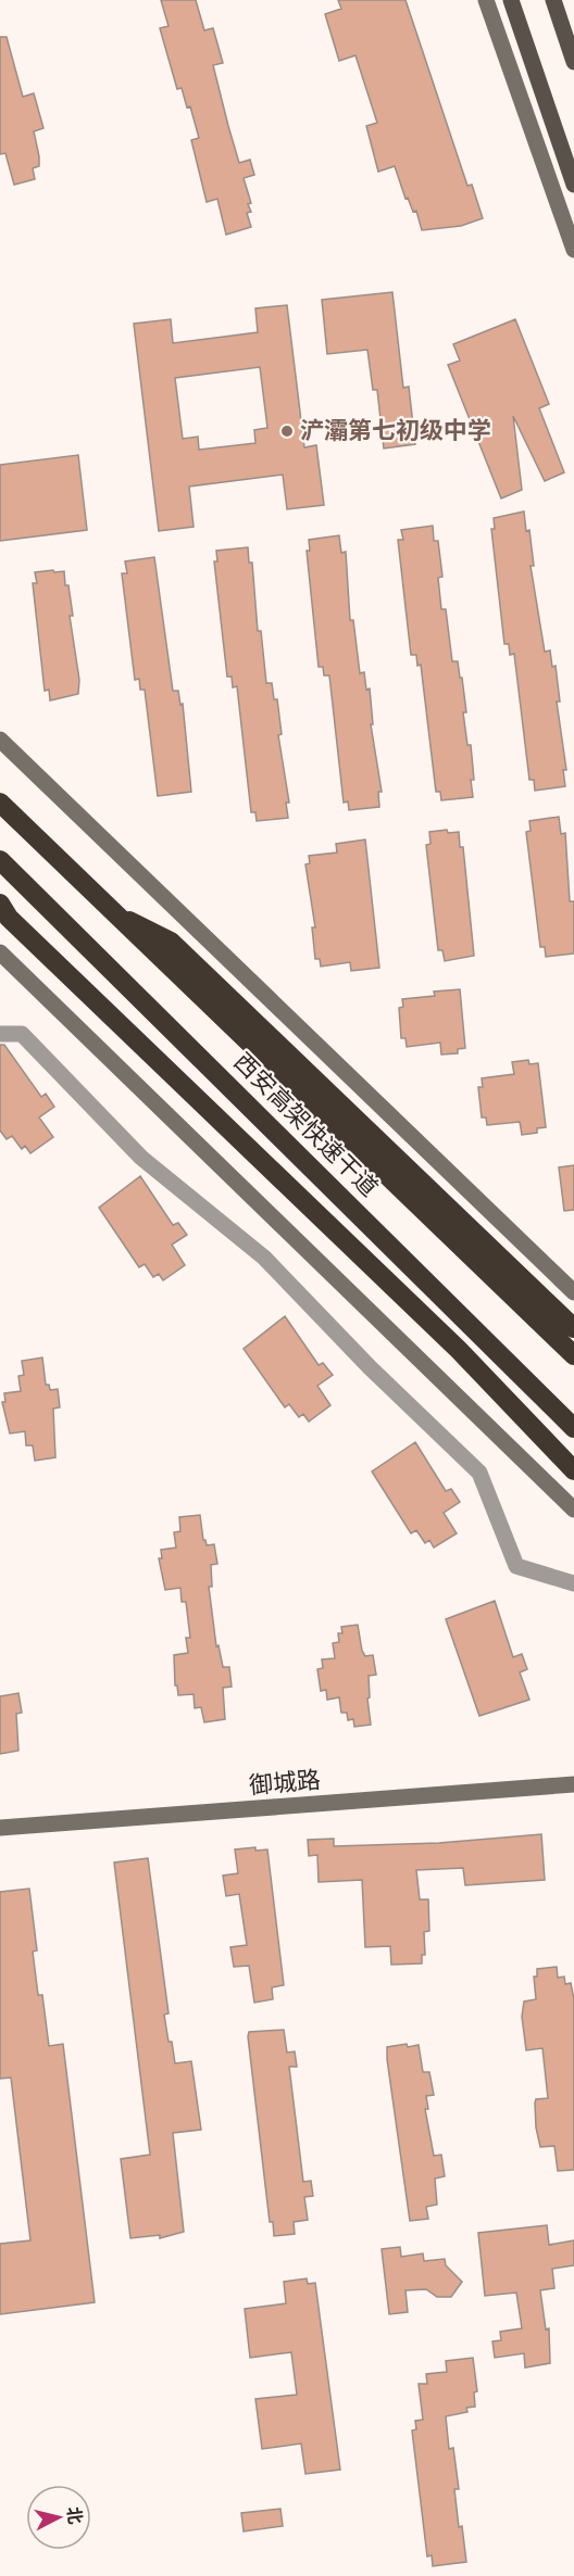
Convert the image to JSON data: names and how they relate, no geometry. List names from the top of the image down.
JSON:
{
  "streets": {
    "highway": ["西安高架快速干道"],
    "main road": ["御城路"]
  },
  "places": ["浐灞第七初级中学"],
  "north": "right"
}
